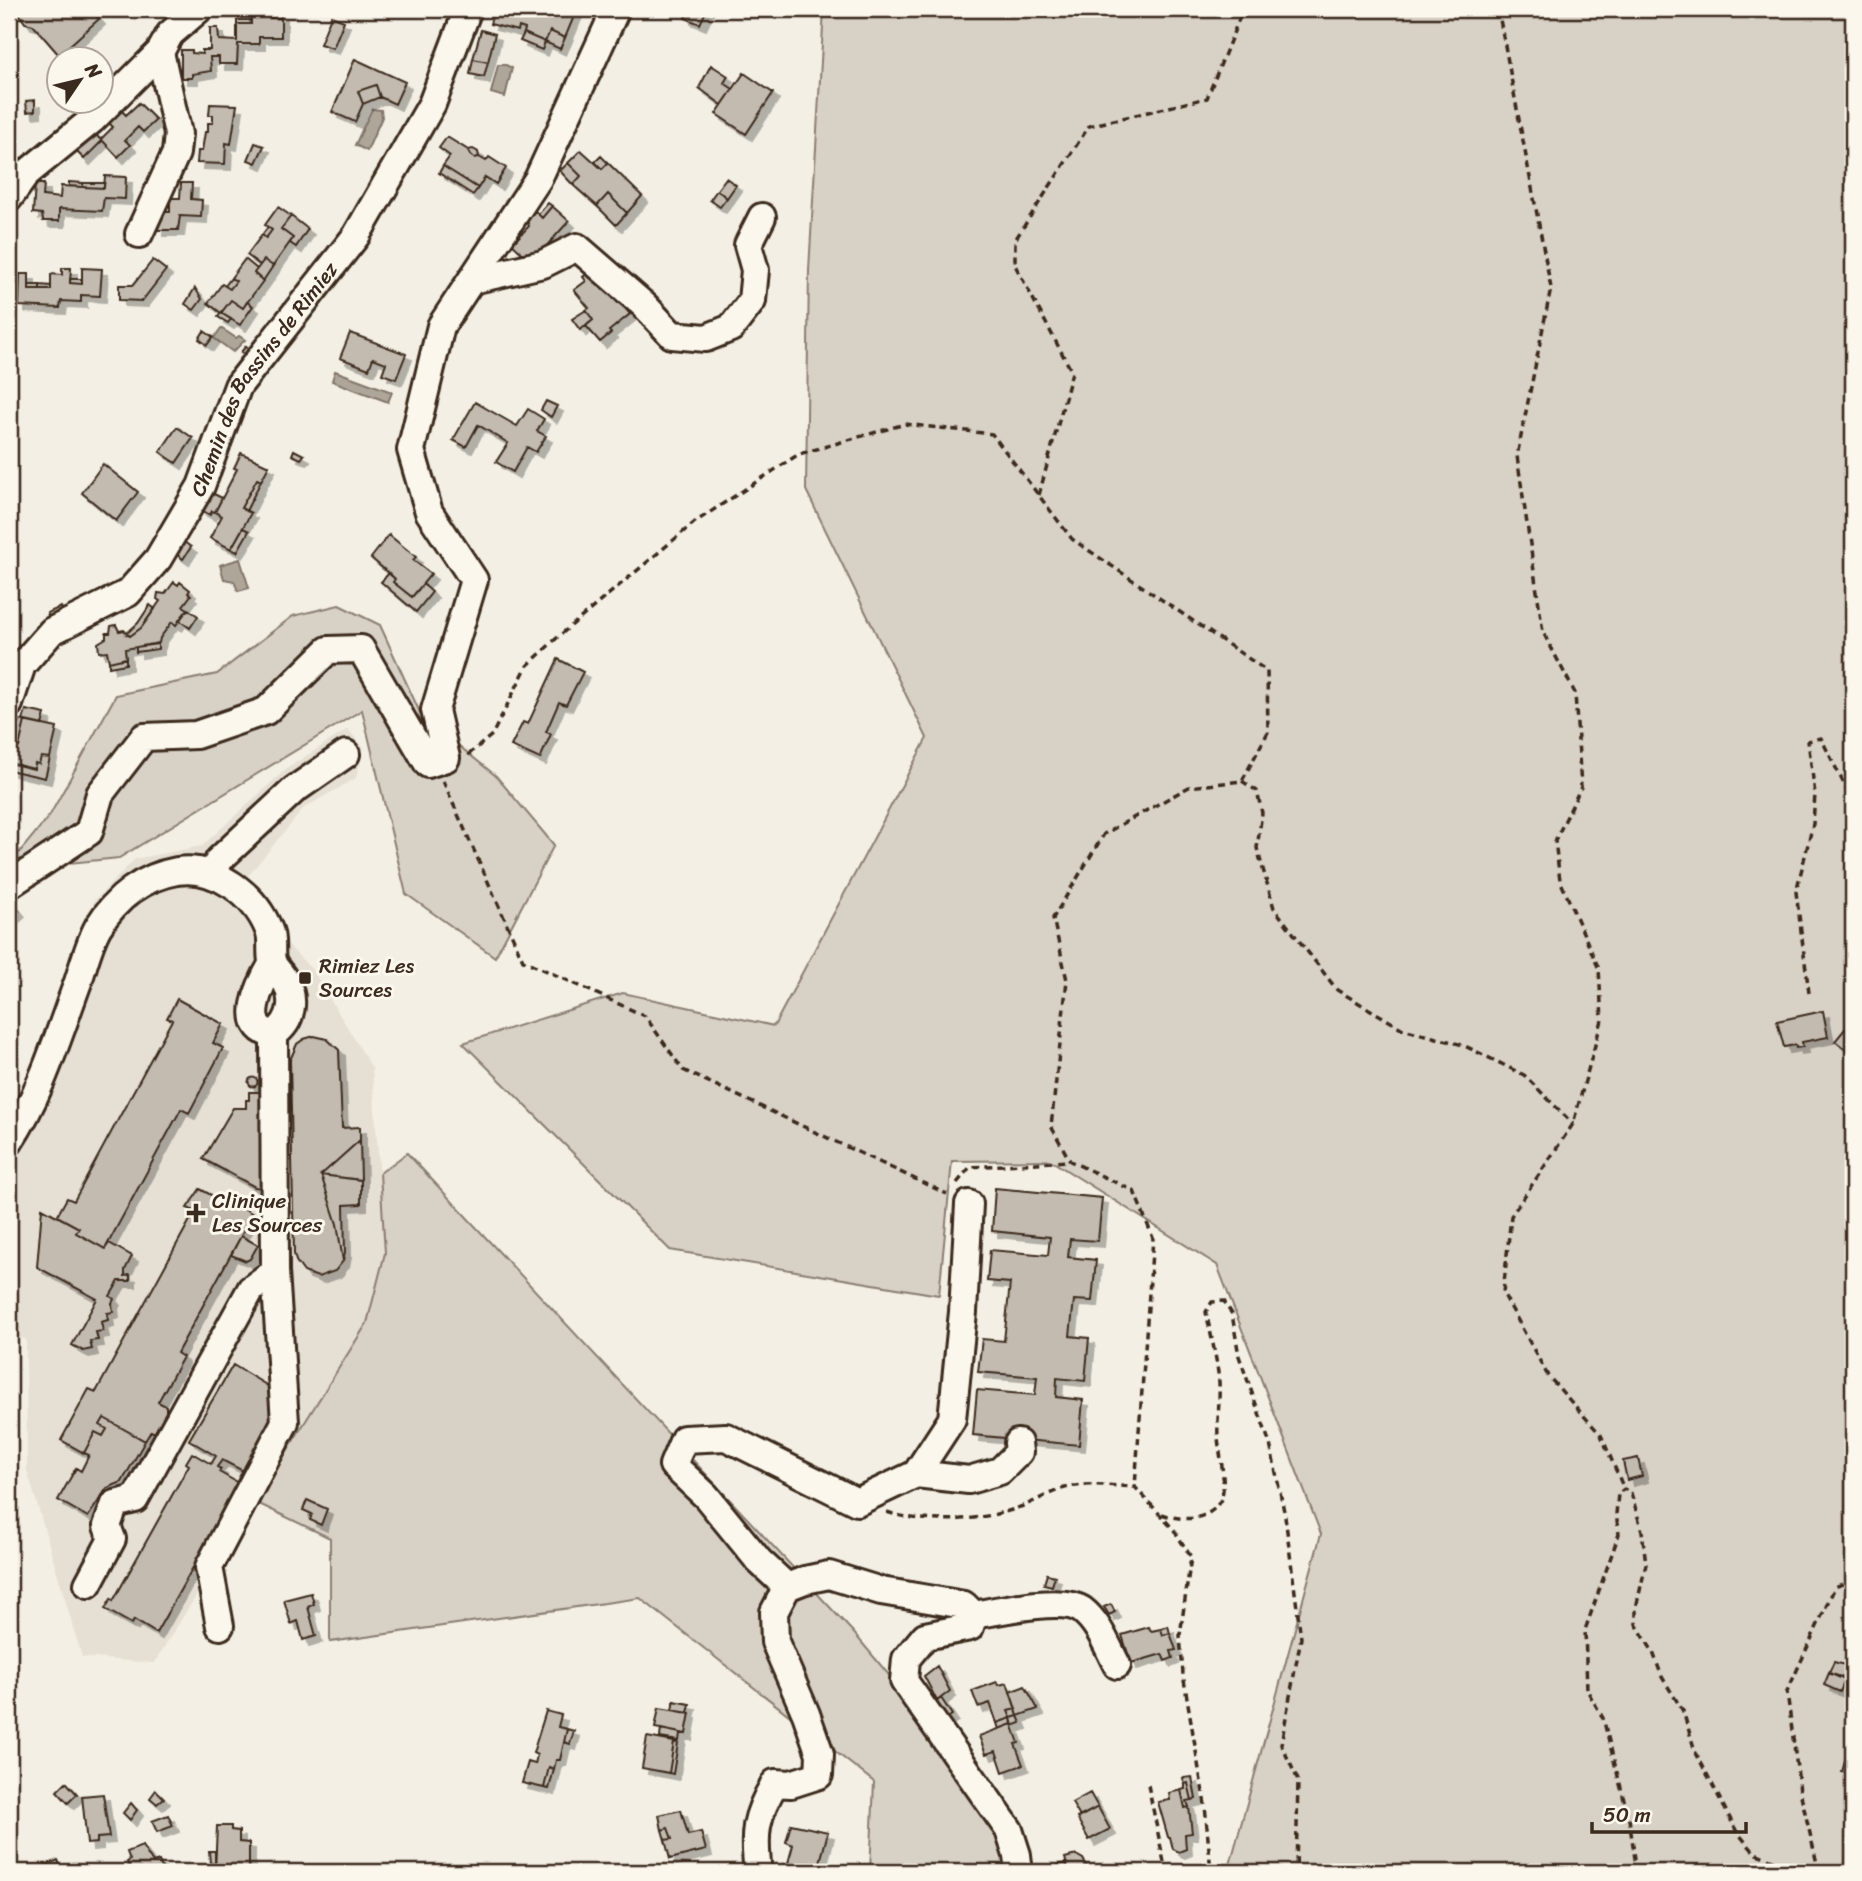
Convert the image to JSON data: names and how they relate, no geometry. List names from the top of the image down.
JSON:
{
  "streets": {
    "street": ["Chemin des Bassins de Rimiez"]
  },
  "places": {
    "transit": ["Rimiez Les Sources"],
    "health": ["Clinique Les Sources"]
  },
  "scale_bar": "50 m",
  "north": "top right"
}
